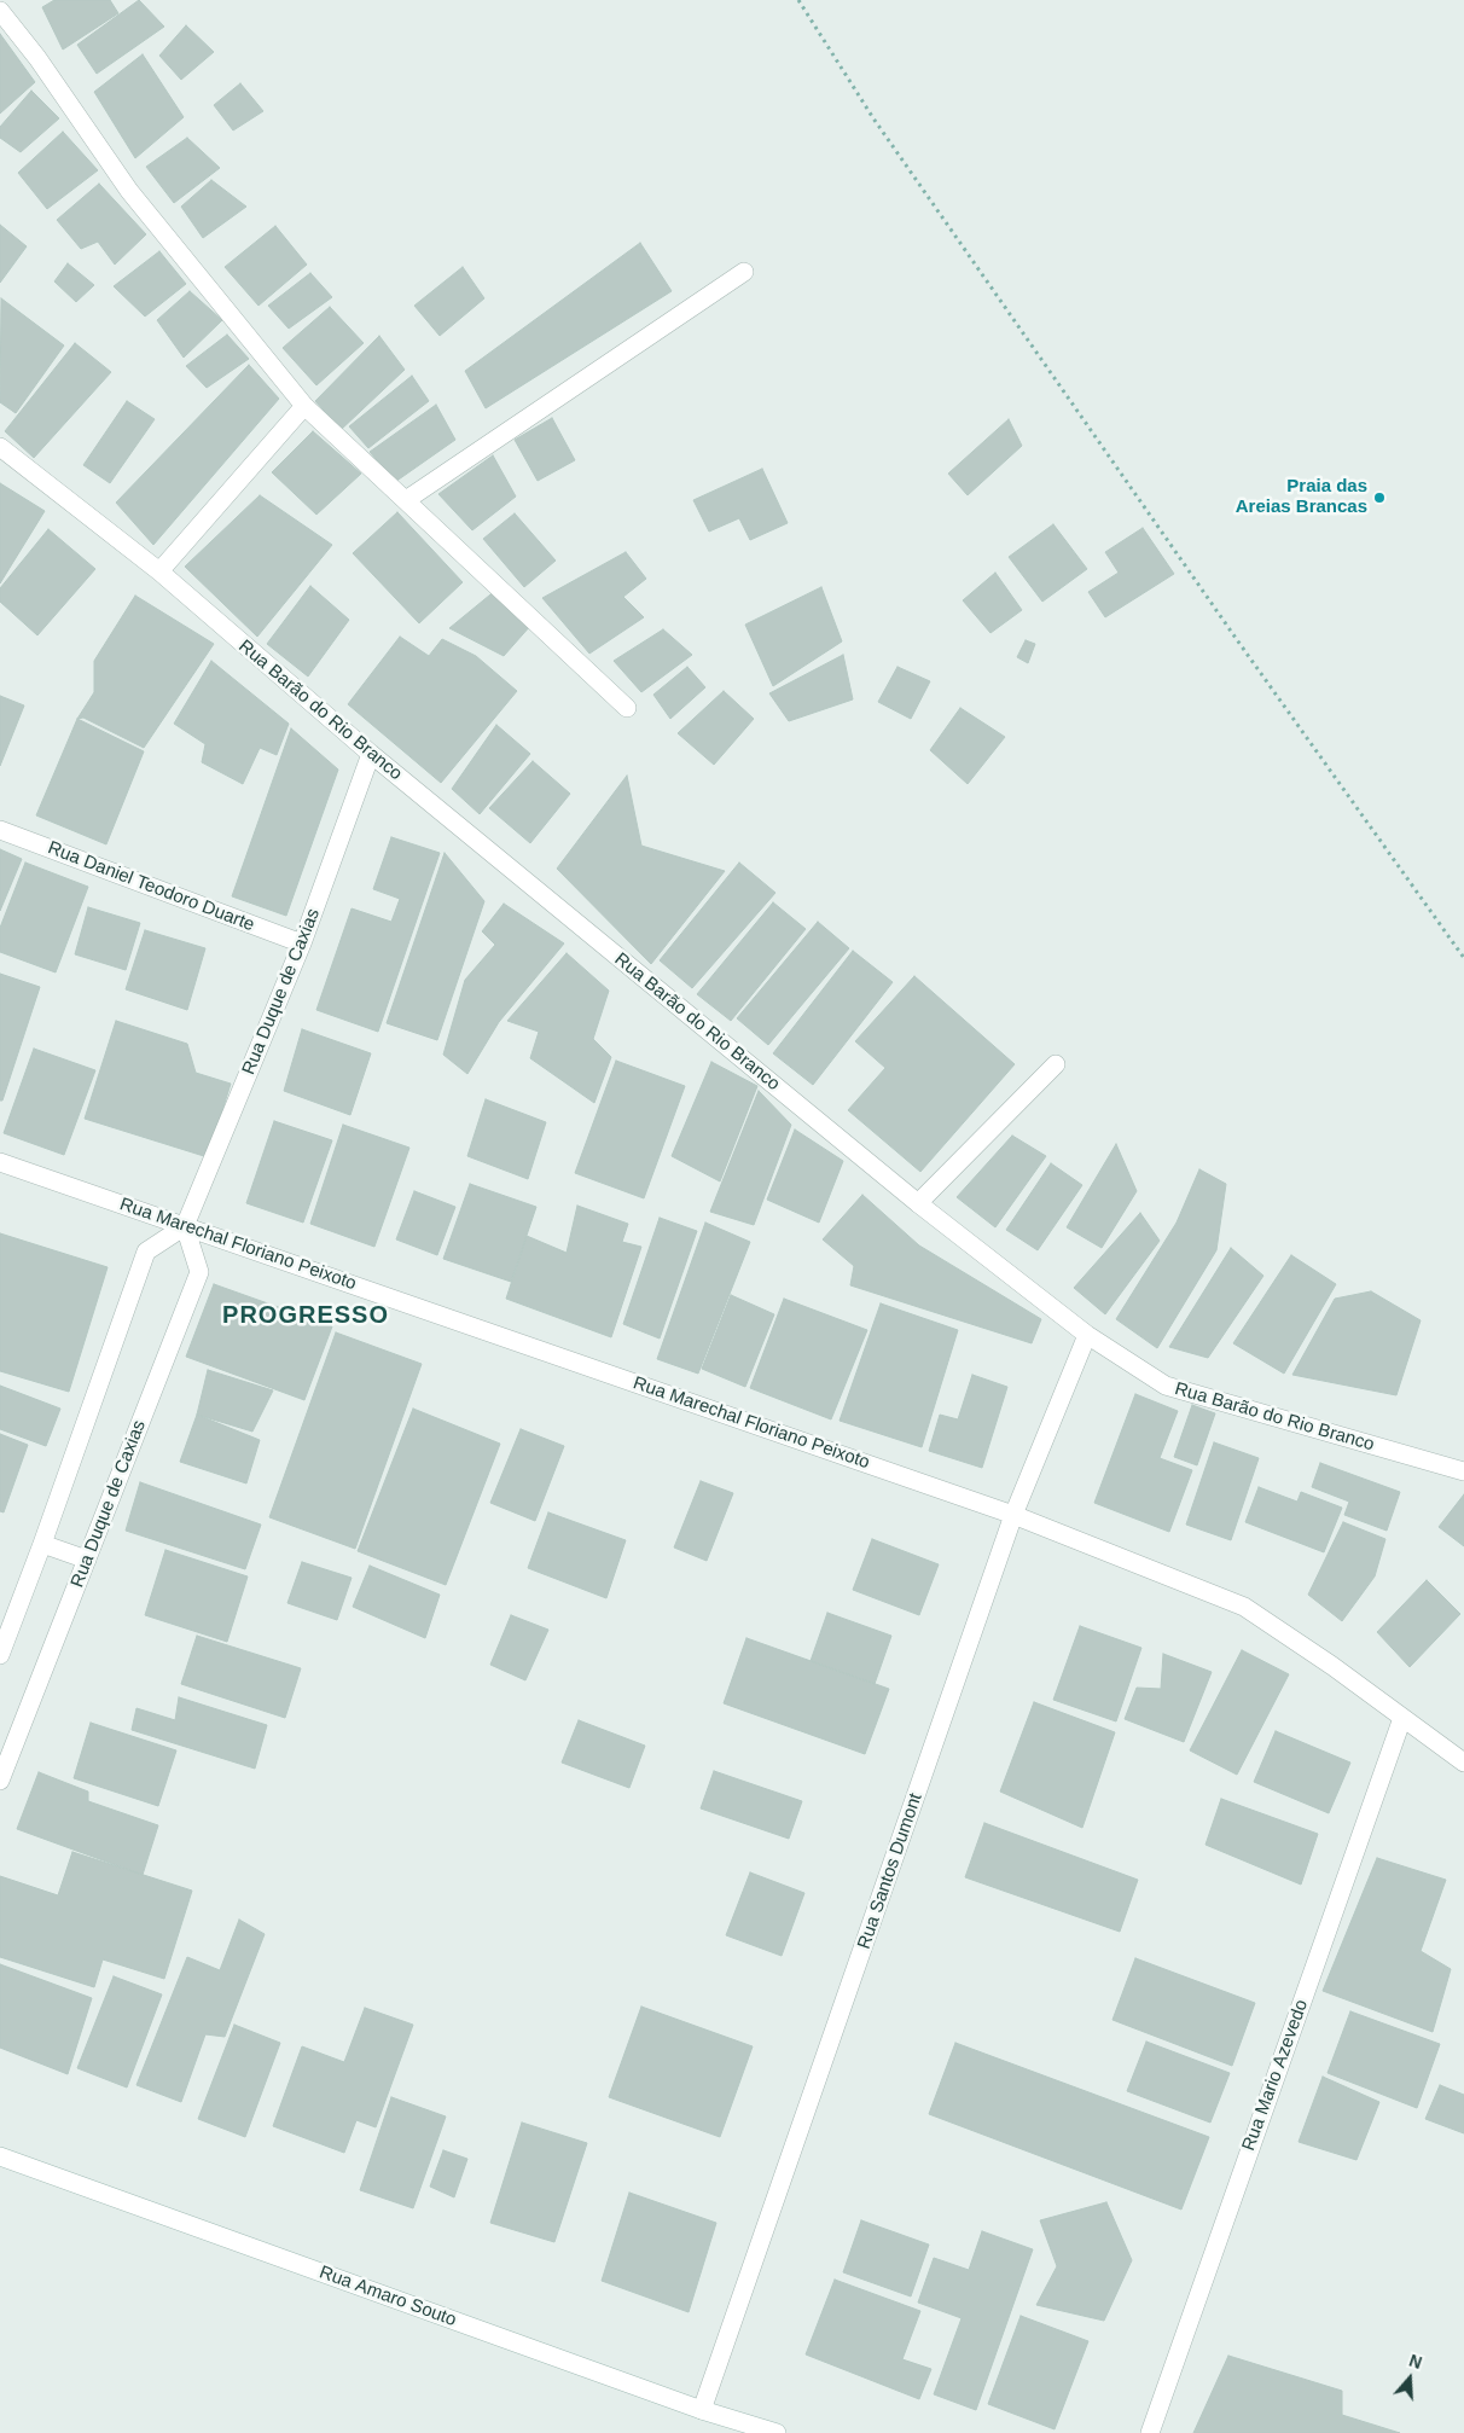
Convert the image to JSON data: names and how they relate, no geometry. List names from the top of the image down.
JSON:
{
  "streets": {
    "street": [
      "Rua Barão do Rio Branco",
      "Rua Daniel Teodoro Duarte",
      "Rua Duque de Caxias",
      "Rua Marechal Floriano Peixoto",
      "Rua Santos Dumont",
      "Rua Mario Azevedo",
      "Rua Amaro Souto"
    ]
  },
  "crossings": [
    ["Rua Barão do Rio Branco", "Rua Duque de Caxias"],
    ["Rua Barão do Rio Branco", "Rua Santos Dumont"],
    ["Rua Daniel Teodoro Duarte", "Rua Duque de Caxias"],
    ["Rua Duque de Caxias", "Rua Marechal Floriano Peixoto"],
    ["Rua Marechal Floriano Peixoto", "Rua Santos Dumont"],
    ["Rua Marechal Floriano Peixoto", "Rua Mario Azevedo"],
    ["Rua Santos Dumont", "Rua Amaro Souto"]
  ],
  "districts": ["PROGRESSO"],
  "places": ["Praia das Areias Brancas"],
  "north": "top"
}
